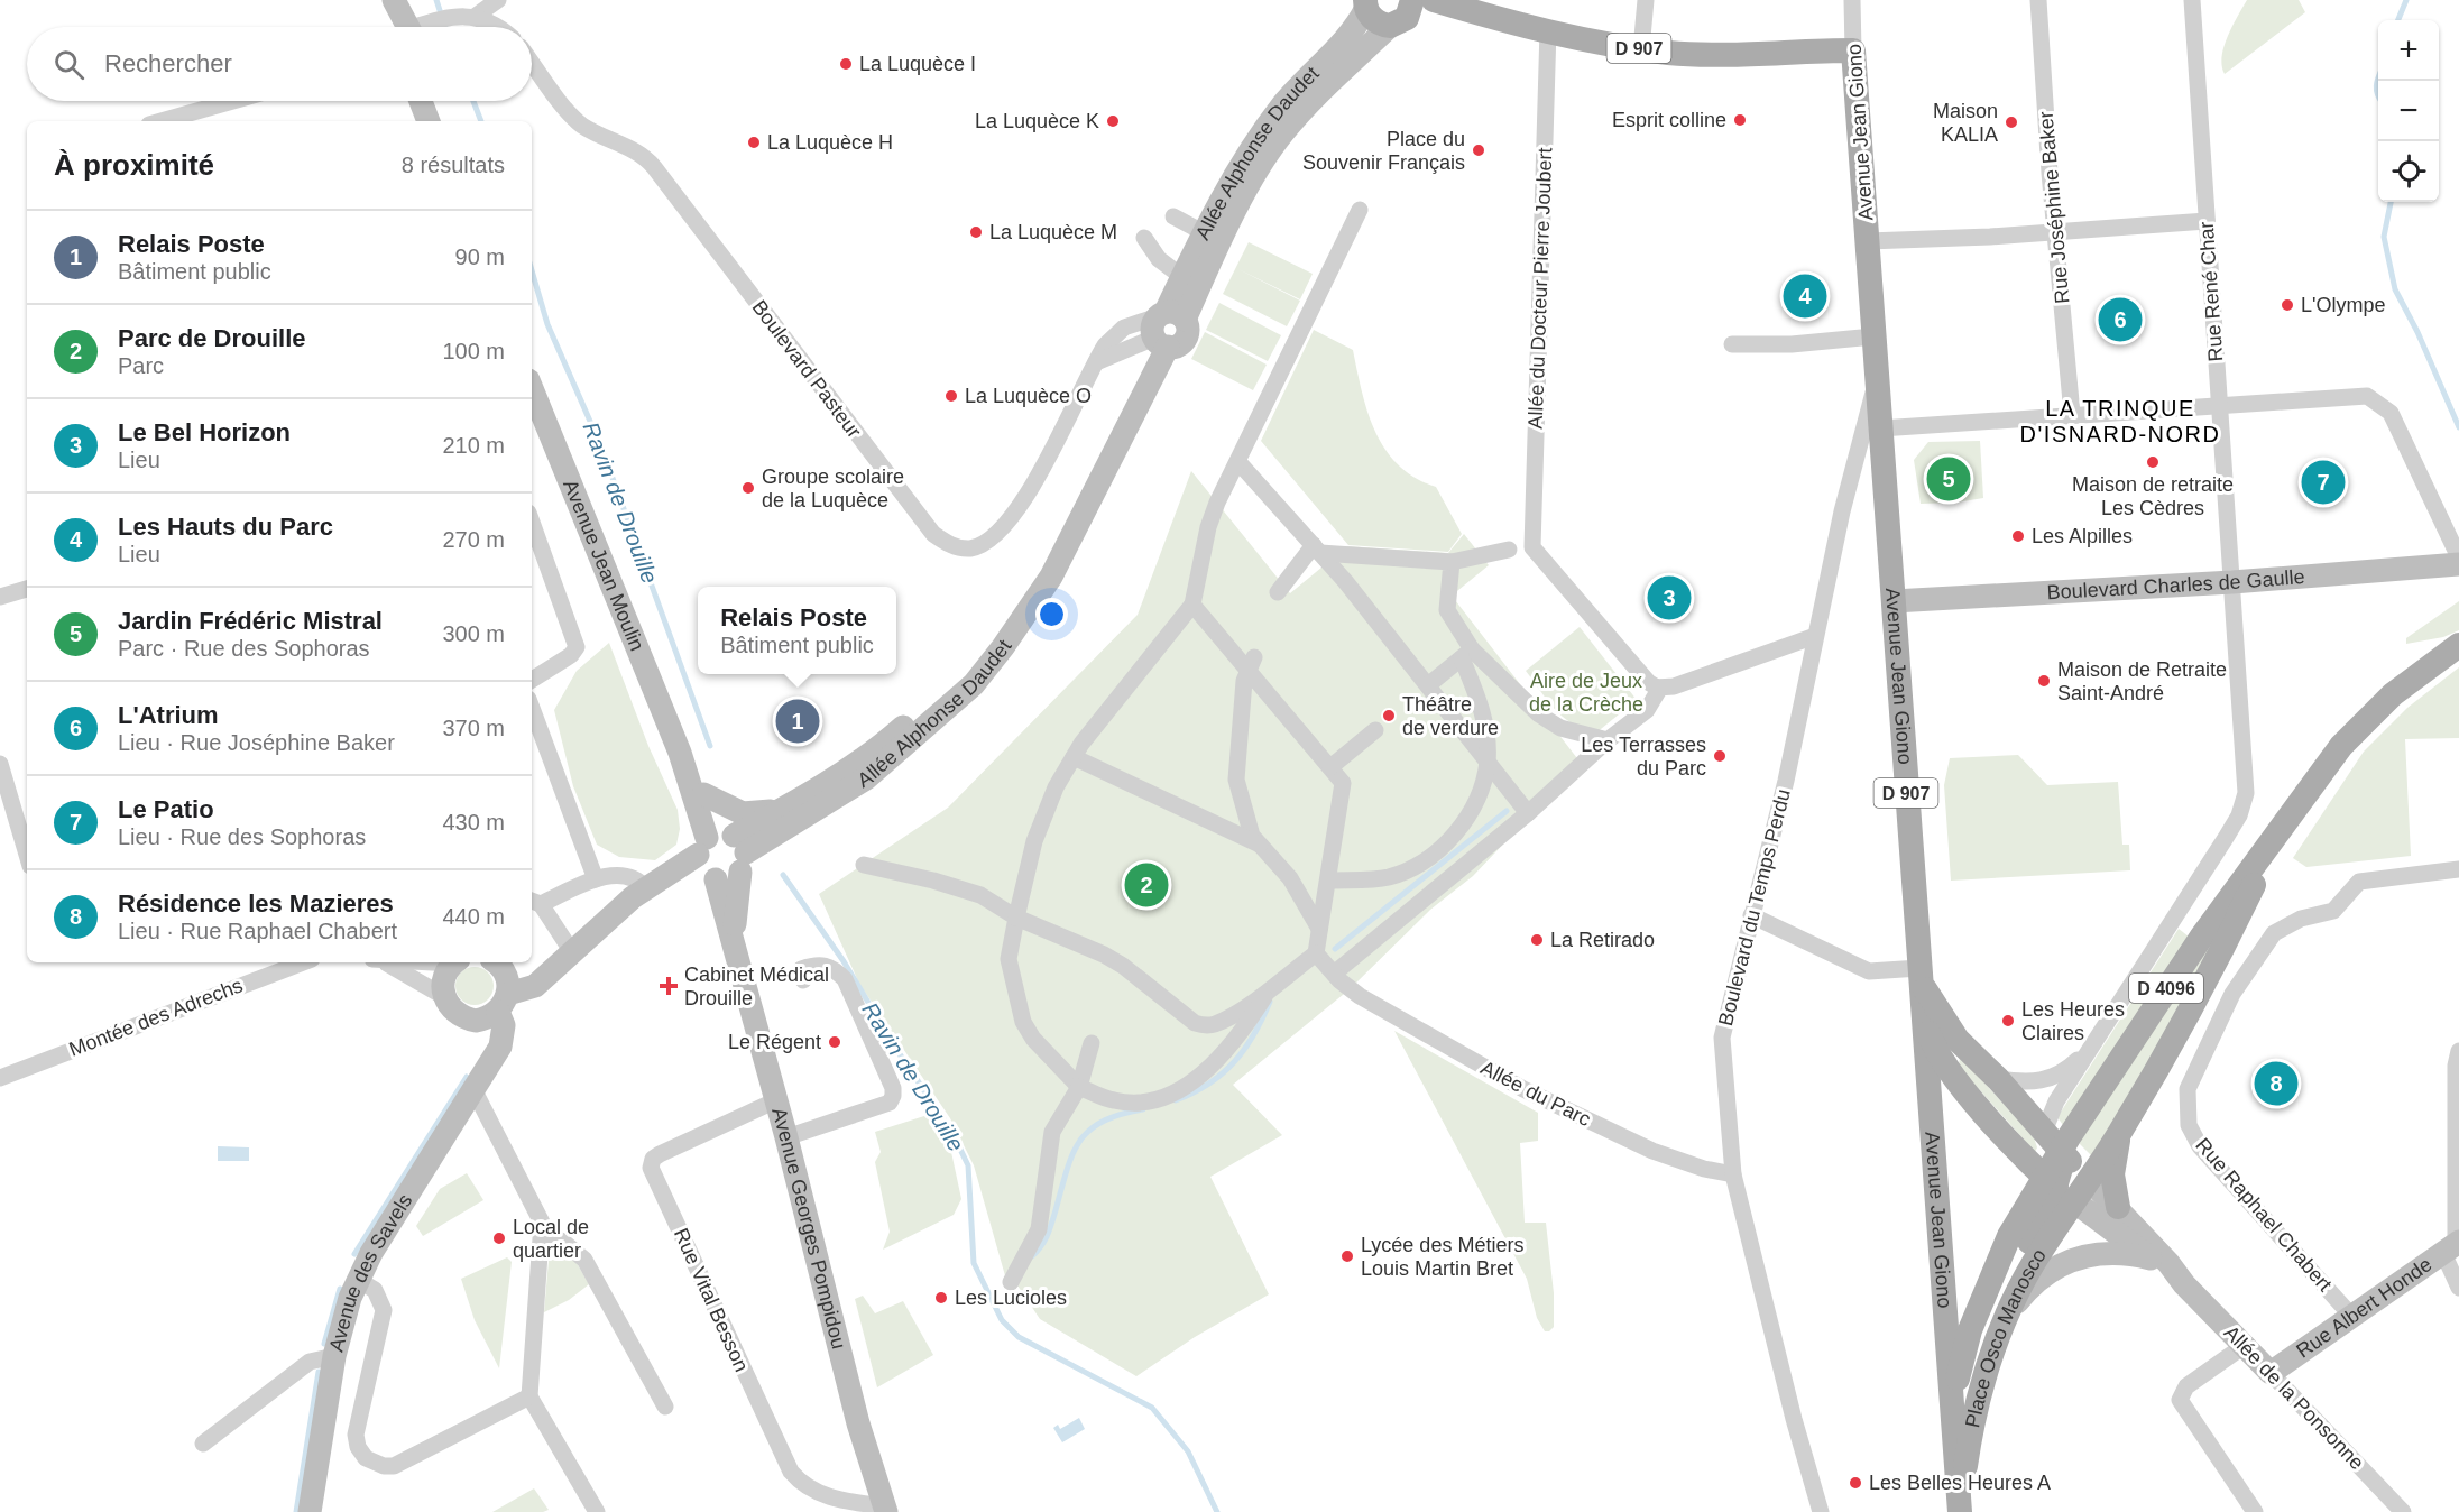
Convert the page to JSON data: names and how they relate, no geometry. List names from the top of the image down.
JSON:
{
  "streets": {
    "main road": [
      "D 907",
      "Avenue Jean Giono",
      "D 4096",
      "Place Osco Manosco"
    ],
    "street": [
      "Allée Alphonse Daudet",
      "Rue Joséphine Baker",
      "Allée du Docteur Pierre Joubert",
      "Rue René Char",
      "Boulevard Pasteur",
      "Avenue Jean Moulin",
      "Boulevard Charles de Gaulle",
      "Boulevard du Temps Perdu",
      "Montée des Adrechs",
      "Allée du Parc",
      "Rue Raphael Chabert",
      "Avenue Georges Pompidou",
      "Avenue des Savels",
      "Rue Vital Besson",
      "Rue Albert Honde",
      "Allée de la Ponsonne"
    ]
  },
  "crossings": [
    ["D 907", "Avenue Jean Giono"],
    ["D 907", "Allée Alphonse Daudet"],
    ["D 907", "Allée du Docteur Pierre Joubert"],
    ["D 907", "D 4096"],
    ["D 907", "Place Osco Manosco"],
    ["D 907", "Allée de la Ponsonne"],
    ["Avenue Jean Giono", "Boulevard Charles de Gaulle"],
    ["Avenue Jean Giono", "Boulevard du Temps Perdu"],
    ["Avenue Jean Giono", "Place Osco Manosco"],
    ["Allée Alphonse Daudet", "Boulevard Pasteur"],
    ["Allée Alphonse Daudet", "Avenue Jean Moulin"],
    ["Allée Alphonse Daudet", "Avenue Georges Pompidou"],
    ["Rue René Char", "Boulevard Charles de Gaulle"],
    ["Avenue Jean Moulin", "Avenue Georges Pompidou"],
    ["Boulevard du Temps Perdu", "Allée du Parc"],
    ["D 4096", "Place Osco Manosco"],
    ["D 4096", "Allée de la Ponsonne"],
    ["Rue Raphael Chabert", "Rue Albert Honde"],
    ["Avenue Georges Pompidou", "Rue Vital Besson"],
    ["Rue Albert Honde", "Allée de la Ponsonne"],
    ["Place Osco Manosco", "Allée de la Ponsonne"]
  ],
  "districts": ["LA TRINQUE D'ISNARD-NORD"],
  "water": ["Ravin de Drouille"],
  "parks": ["Aire de Jeux de la Crèche"],
  "places": {
    "other": [
      "La Luquèce I",
      "Esprit colline",
      "La Luquèce K",
      "Maison KALIA",
      "La Luquèce H",
      "Place du Souvenir Français",
      "La Luquèce M",
      "L'Olympe",
      "La Luquèce O",
      "Maison de retraite Les Cèdres",
      "Groupe scolaire de la Luquèce",
      "Les Alpilles",
      "Maison de Retraite Saint-André",
      "Théâtre de verdure",
      "Les Terrasses du Parc",
      "La Retirado",
      "Les Heures Claires",
      "Le Régent",
      "Local de quartier",
      "Lycée des Métiers Louis Martin Bret",
      "Les Lucioles",
      "Les Belles Heures A"
    ],
    "health": ["Cabinet Médical Drouille"]
  },
  "page": {
    "map_buttons": ["+", "−"],
    "search": "Rechercher",
    "heading": ["À proximité", "8 résultats"],
    "list": [
      {
        "mark": "1",
        "name": "Relais Poste",
        "note": "Bâtiment public",
        "value": "90 m"
      },
      {
        "mark": "2",
        "name": "Parc de Drouille",
        "note": "Parc",
        "value": "100 m"
      },
      {
        "mark": "3",
        "name": "Le Bel Horizon",
        "note": "Lieu",
        "value": "210 m"
      },
      {
        "mark": "4",
        "name": "Les Hauts du Parc",
        "note": "Lieu",
        "value": "270 m"
      },
      {
        "mark": "5",
        "name": "Jardin Frédéric Mistral",
        "note": "Parc · Rue des Sophoras",
        "value": "300 m"
      },
      {
        "mark": "6",
        "name": "L'Atrium",
        "note": "Lieu · Rue Joséphine Baker",
        "value": "370 m"
      },
      {
        "mark": "7",
        "name": "Le Patio",
        "note": "Lieu · Rue des Sophoras",
        "value": "430 m"
      },
      {
        "mark": "8",
        "name": "Résidence les Mazieres",
        "note": "Lieu · Rue Raphael Chabert",
        "value": "440 m"
      }
    ],
    "pins": [
      "4",
      "6",
      "5",
      "7",
      "3",
      "1",
      "2",
      "8"
    ],
    "popup": ["Relais Poste", "Bâtiment public"]
  }
}
